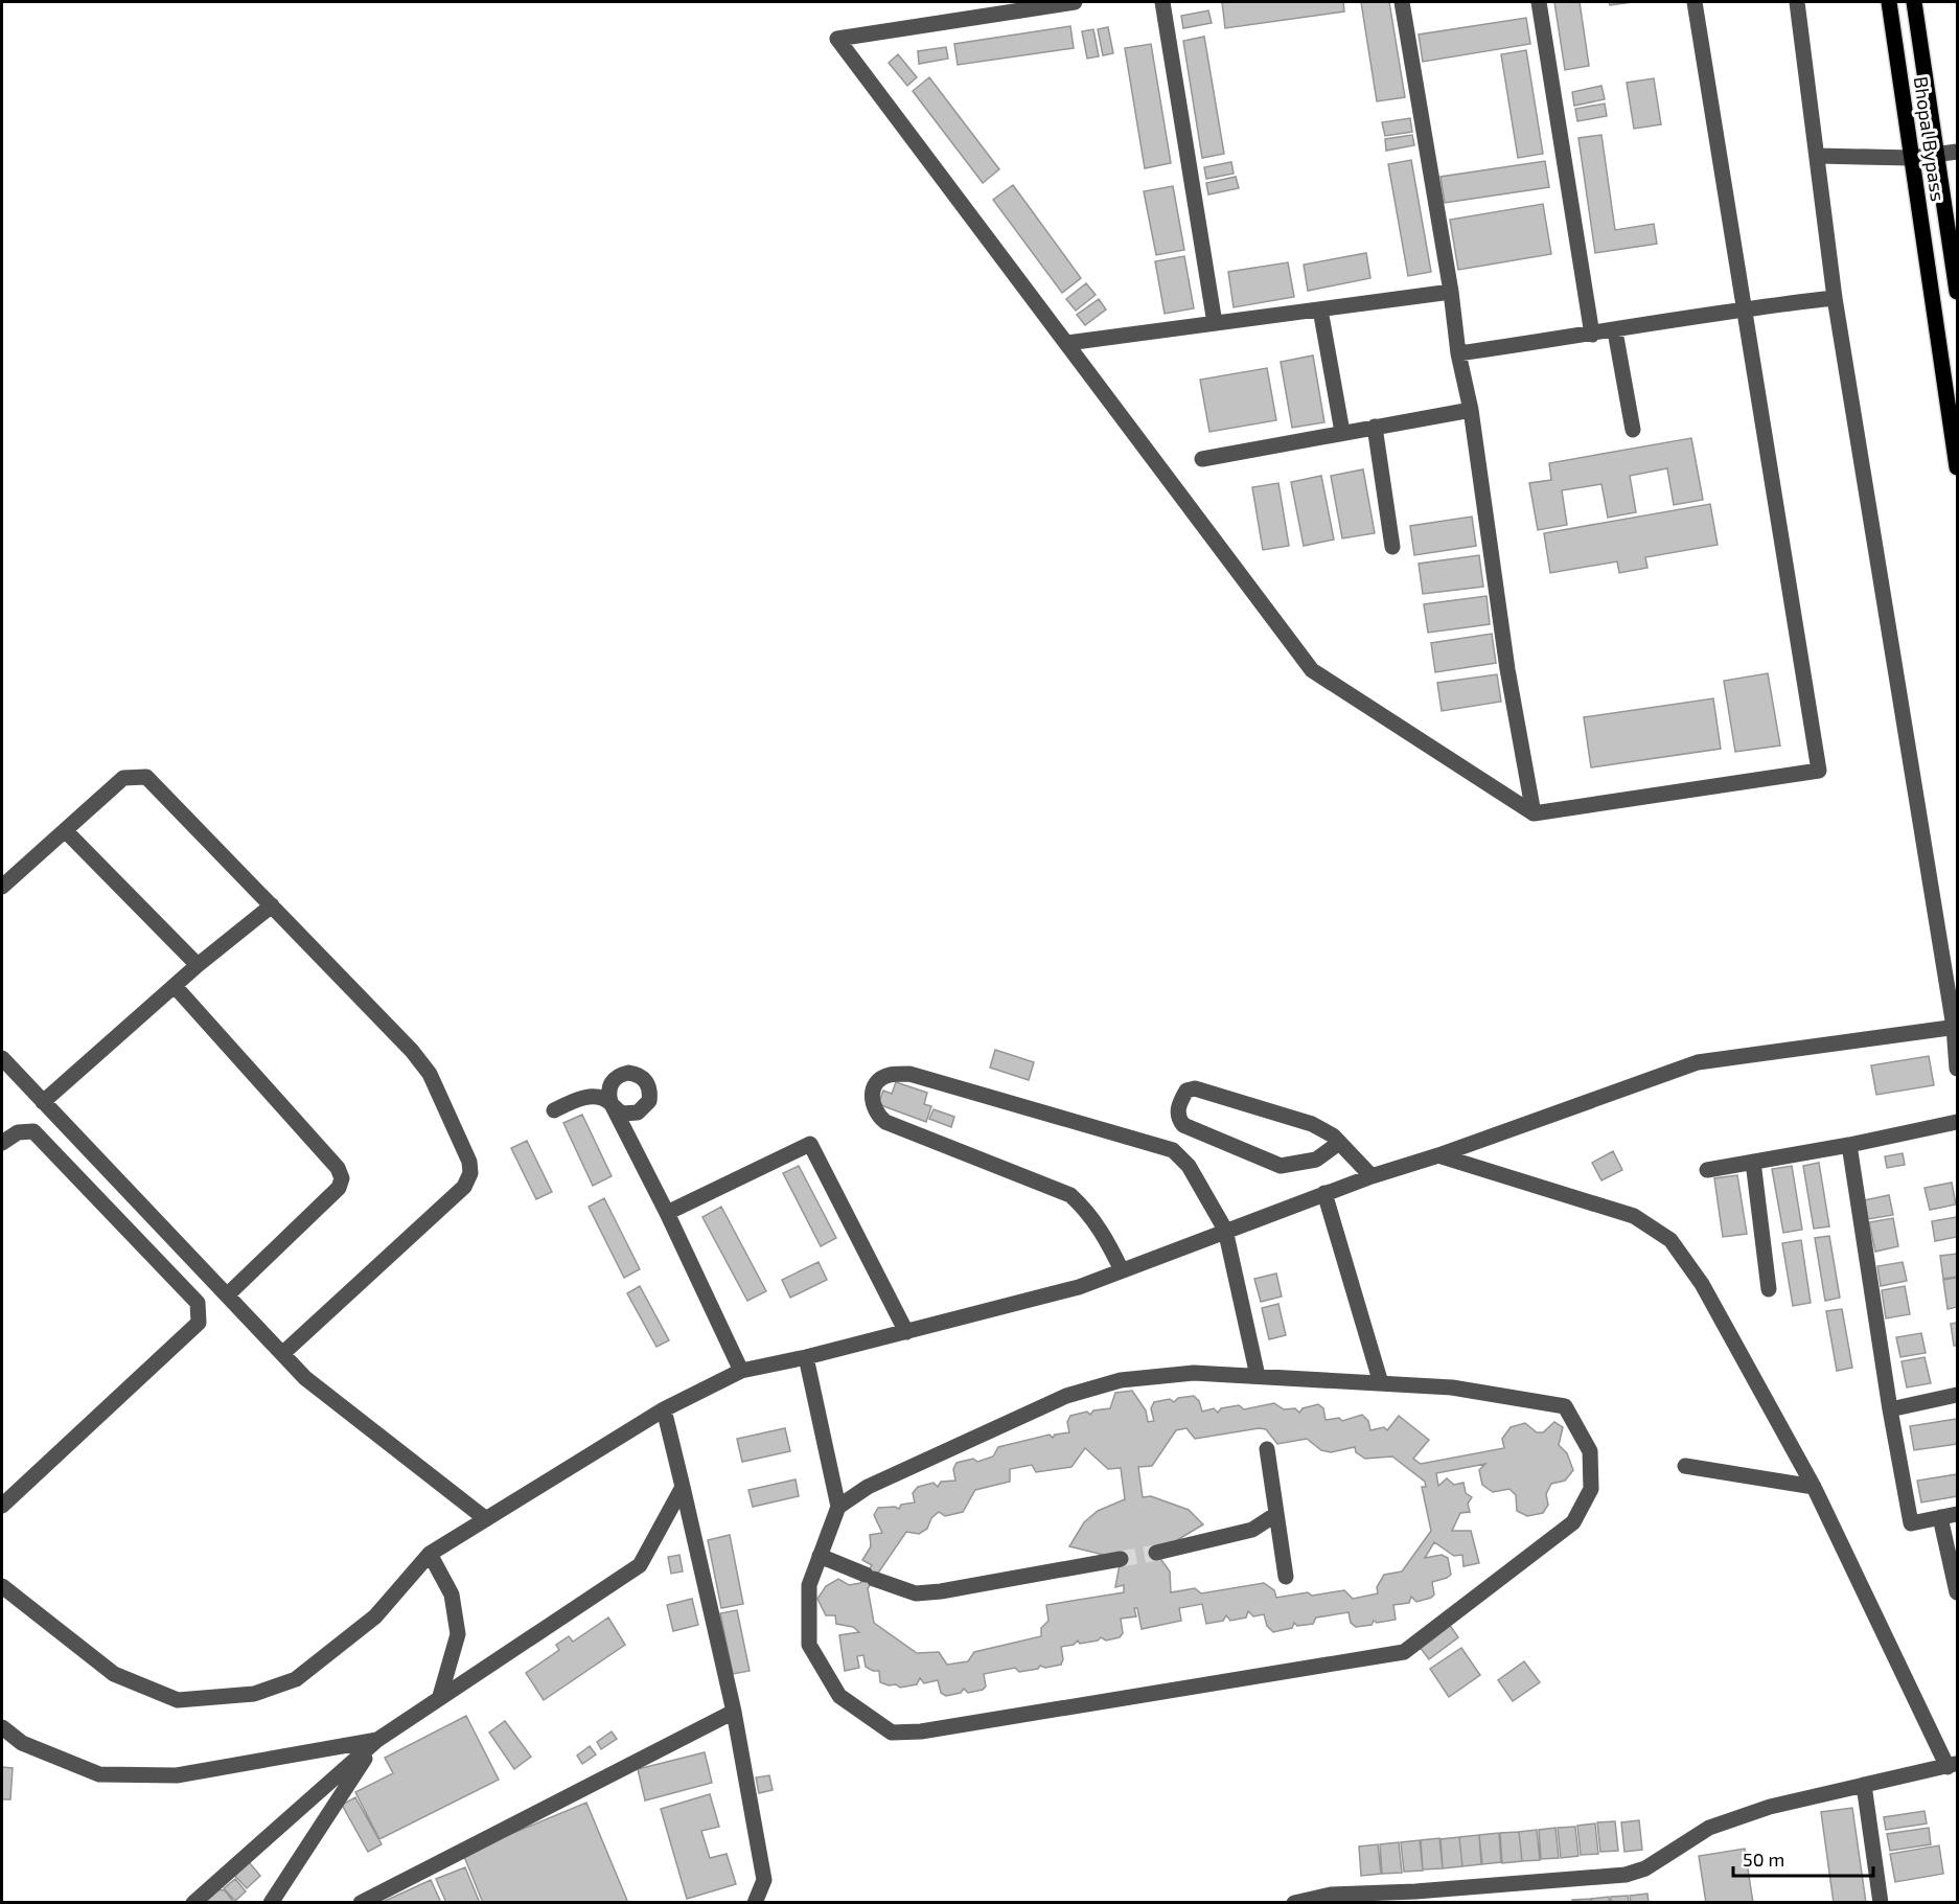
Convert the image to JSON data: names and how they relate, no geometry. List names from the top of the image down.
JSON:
{
  "streets": {
    "main road": ["Bhopal Bypass"]
  },
  "scale_bar": "50 m"
}
